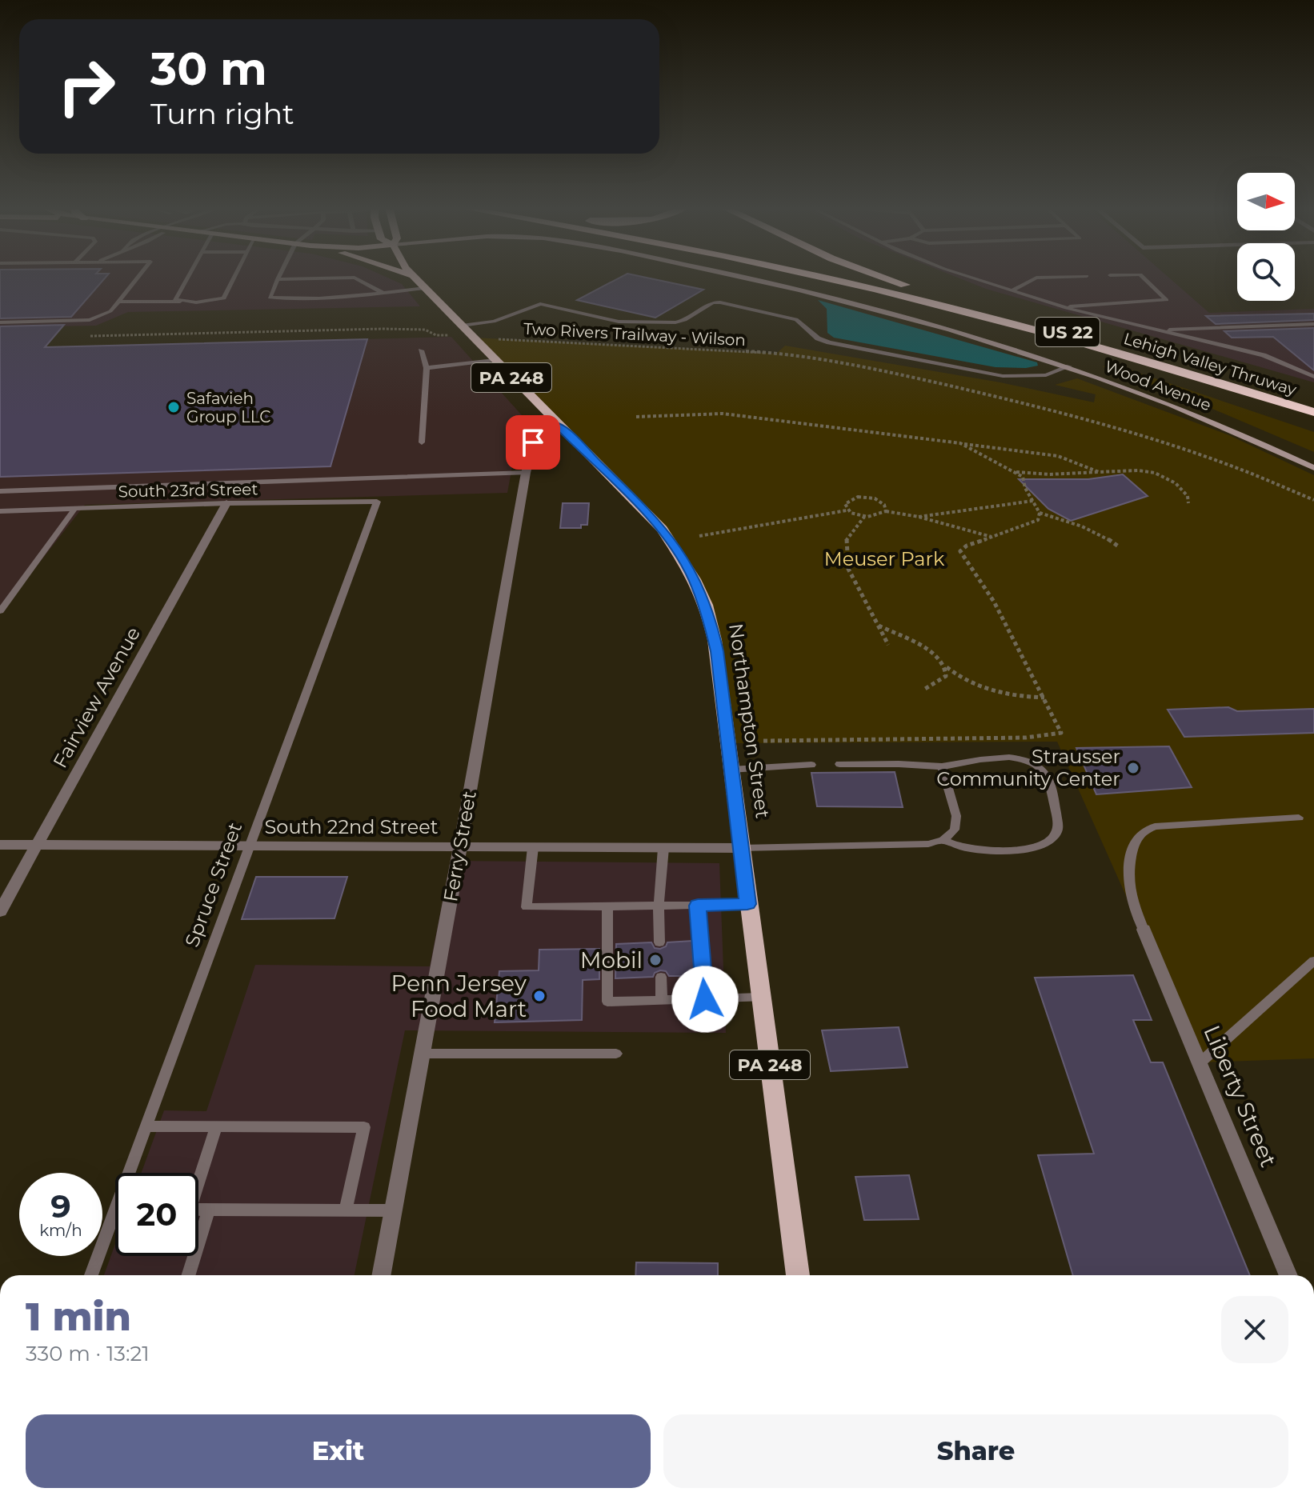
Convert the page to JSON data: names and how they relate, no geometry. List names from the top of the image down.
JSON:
{
  "streets": {
    "highway": ["US 22", "Lehigh Valley Thruway"],
    "main road": ["PA 248", "Wood Avenue", "Northampton Street"],
    "street": [
      "Fairview Avenue",
      "South 22nd Street",
      "Ferry Street",
      "Liberty Street"
    ],
    "lane": ["South 23rd Street", "Spruce Street"],
    "path": ["Two Rivers Trailway - Wilson"]
  },
  "crossings": [
    ["South 23rd Street", "Fairview Avenue"],
    ["South 23rd Street", "Spruce Street"],
    ["Fairview Avenue", "South 22nd Street"],
    ["Northampton Street", "South 22nd Street"],
    ["Northampton Street", "Ferry Street"],
    ["South 22nd Street", "Ferry Street"],
    ["South 22nd Street", "Spruce Street"]
  ],
  "parks": ["Meuser Park"],
  "places": [
    "Safavieh Group LLC",
    "Strausser Community Center",
    "Mobil",
    "Penn Jersey Food Mart"
  ],
  "north": "right",
  "page": {
    "turn": ["30 m", "Turn right"],
    "speed": "9 km/h",
    "limit": "20",
    "heading": ["1 min", "330 m · 13:21"],
    "buttons": ["Exit", "Share"]
  }
}
